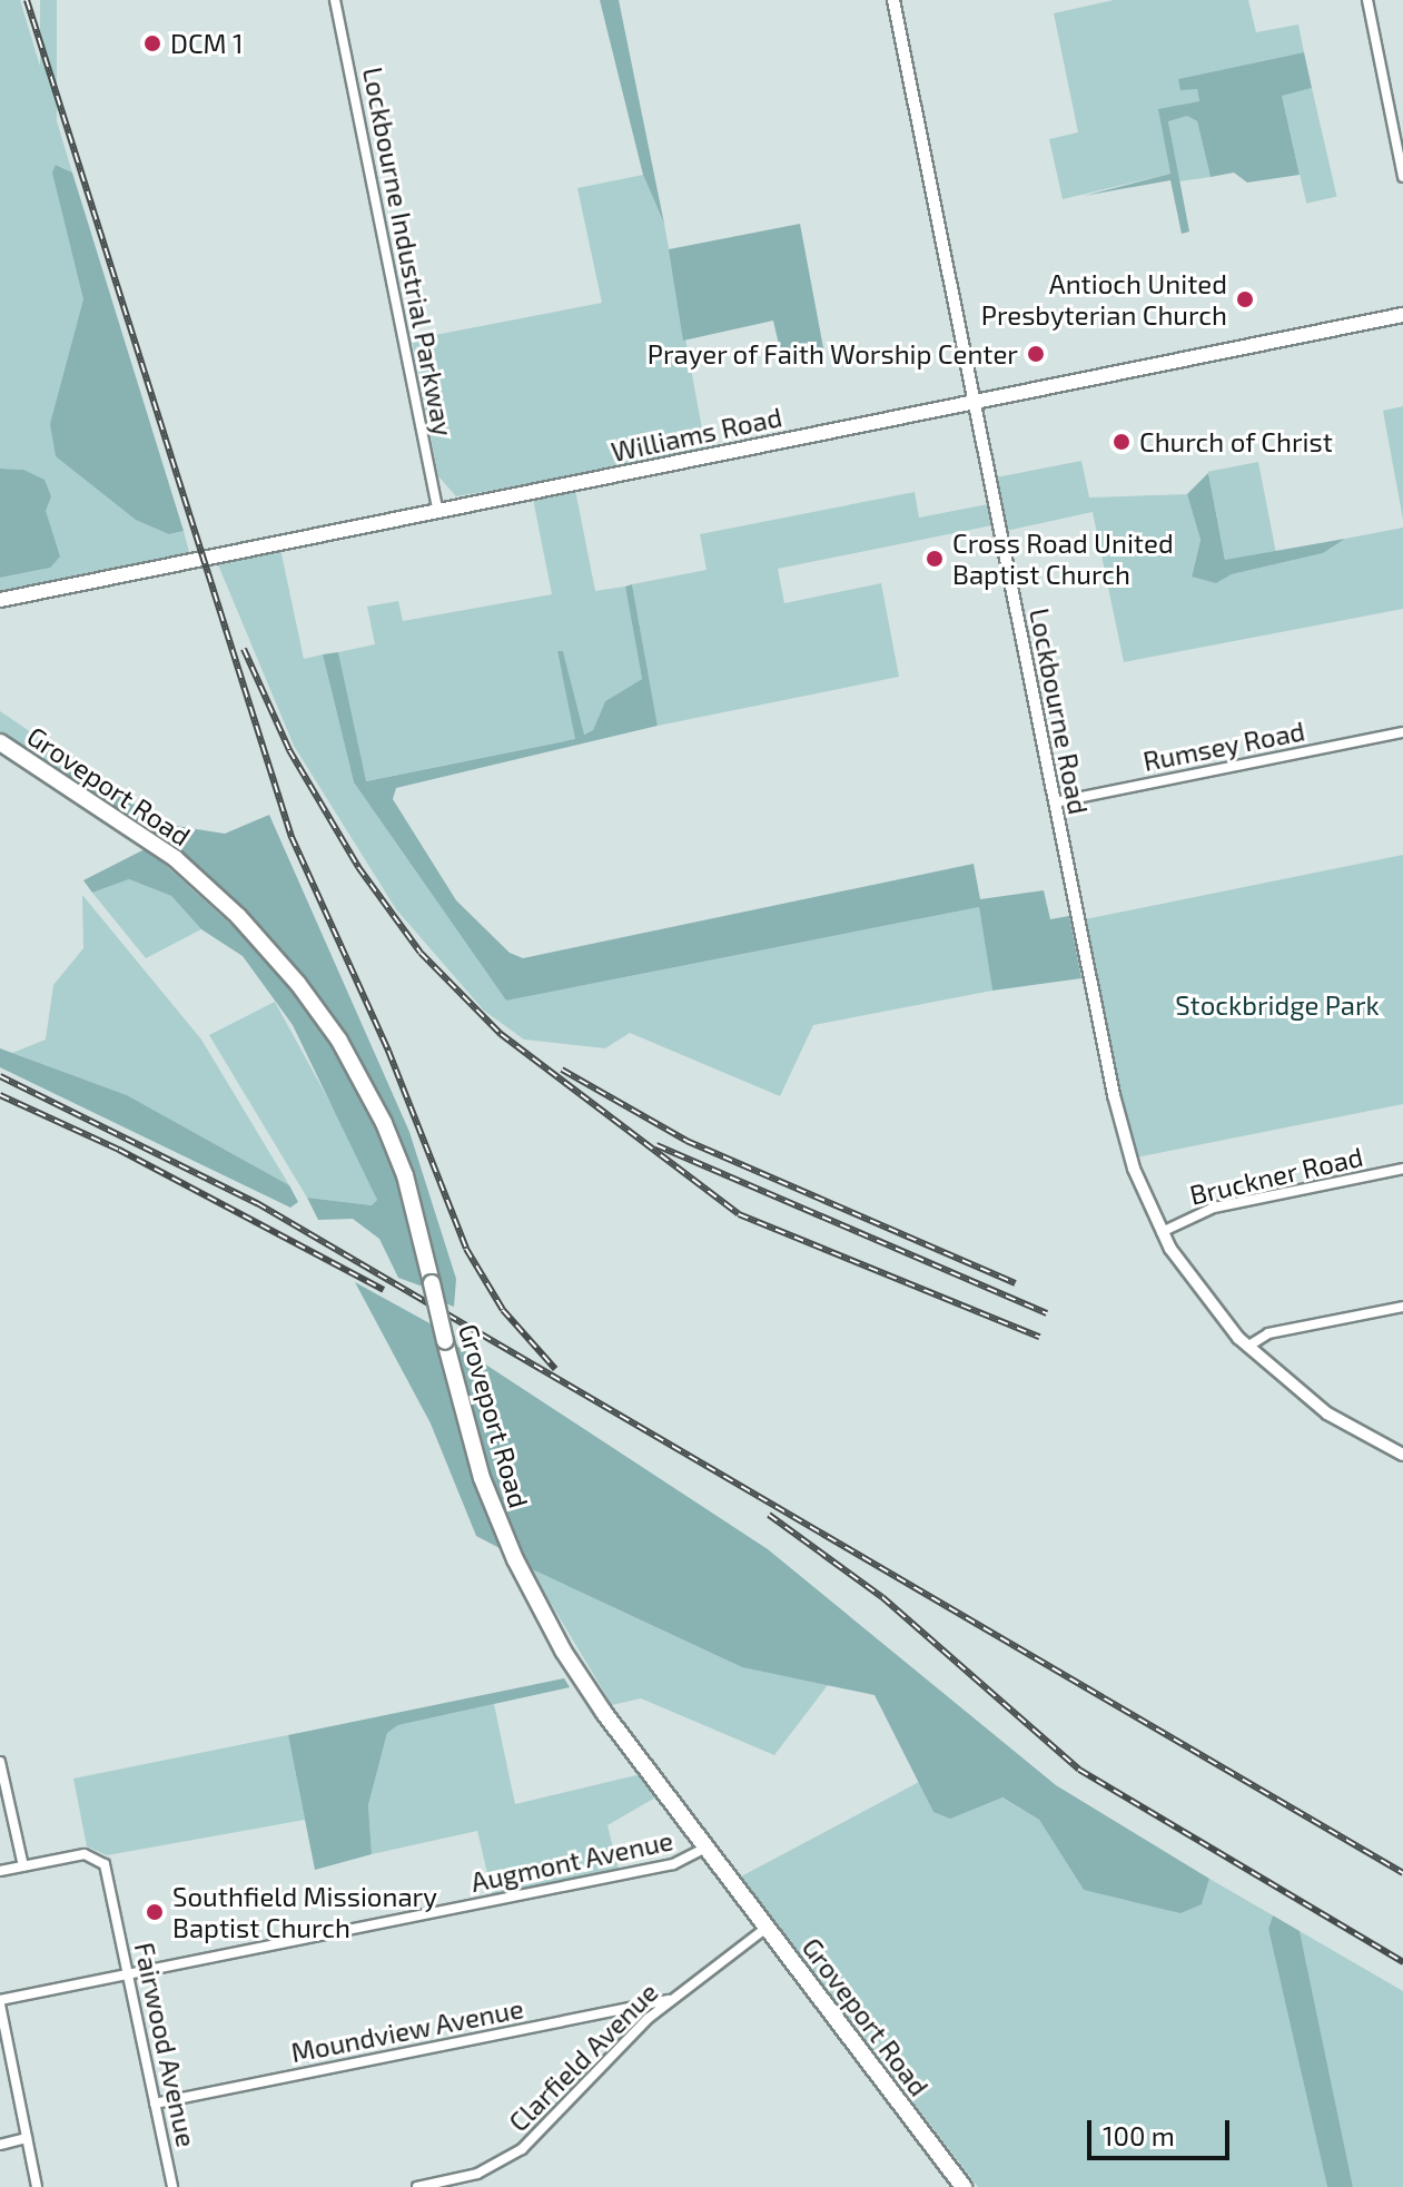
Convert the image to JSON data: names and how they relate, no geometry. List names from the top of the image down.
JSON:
{
  "streets": {
    "main road": ["Williams Road", "Groveport Road"],
    "street": [
      "Lockbourne Industrial Parkway",
      "Lockbourne Road",
      "Rumsey Road",
      "Bruckner Road",
      "Augmont Avenue",
      "Moundview Avenue",
      "Fairwood Avenue",
      "Clarfield Avenue"
    ]
  },
  "crossings": [
    ["Lockbourne Industrial Parkway", "Williams Road"],
    ["Williams Road", "Lockbourne Road"],
    ["Lockbourne Road", "Rumsey Road"],
    ["Lockbourne Road", "Bruckner Road"],
    ["Groveport Road", "Augmont Avenue"],
    ["Groveport Road", "Clarfield Avenue"],
    ["Augmont Avenue", "Fairwood Avenue"],
    ["Moundview Avenue", "Fairwood Avenue"],
    ["Moundview Avenue", "Clarfield Avenue"]
  ],
  "parks": ["Stockbridge Park"],
  "places": [
    "DCM 1",
    "Antioch United Presbyterian Church",
    "Prayer of Faith Worship Center",
    "Church of Christ",
    "Cross Road United Baptist Church",
    "Southfield Missionary Baptist Church"
  ],
  "scale_bar": "100 m"
}
